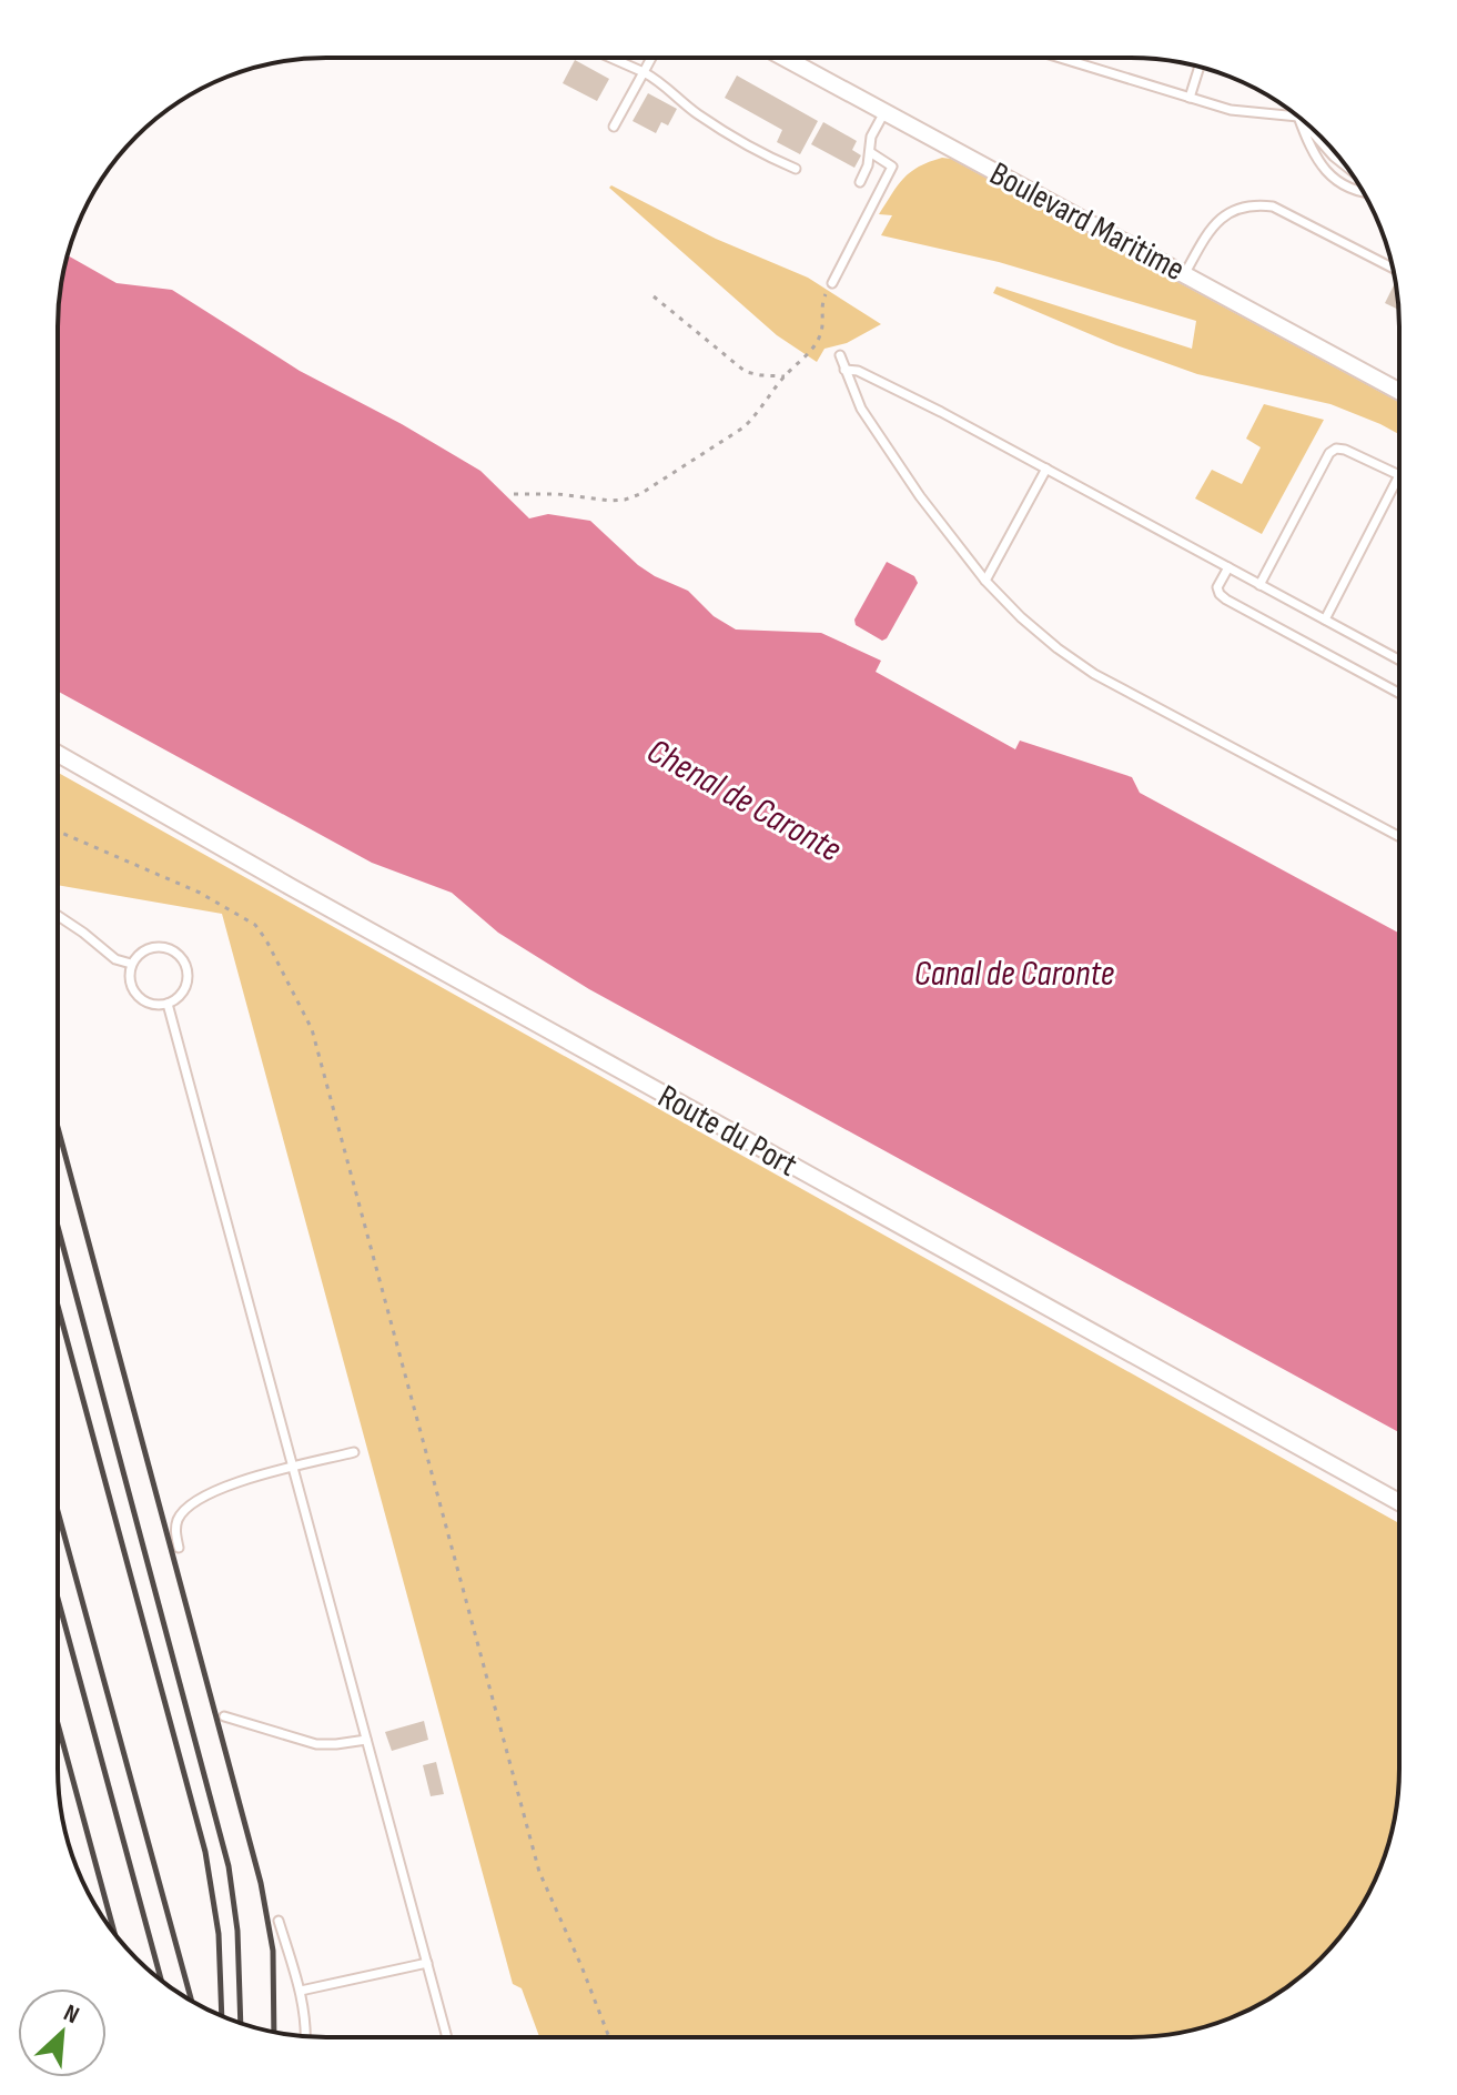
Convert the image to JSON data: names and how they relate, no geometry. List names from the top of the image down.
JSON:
{
  "streets": {
    "street": ["Boulevard Maritime", "Route du Port"]
  },
  "water": ["Chenal de Caronte", "Canal de Caronte"],
  "north": "top right"
}
